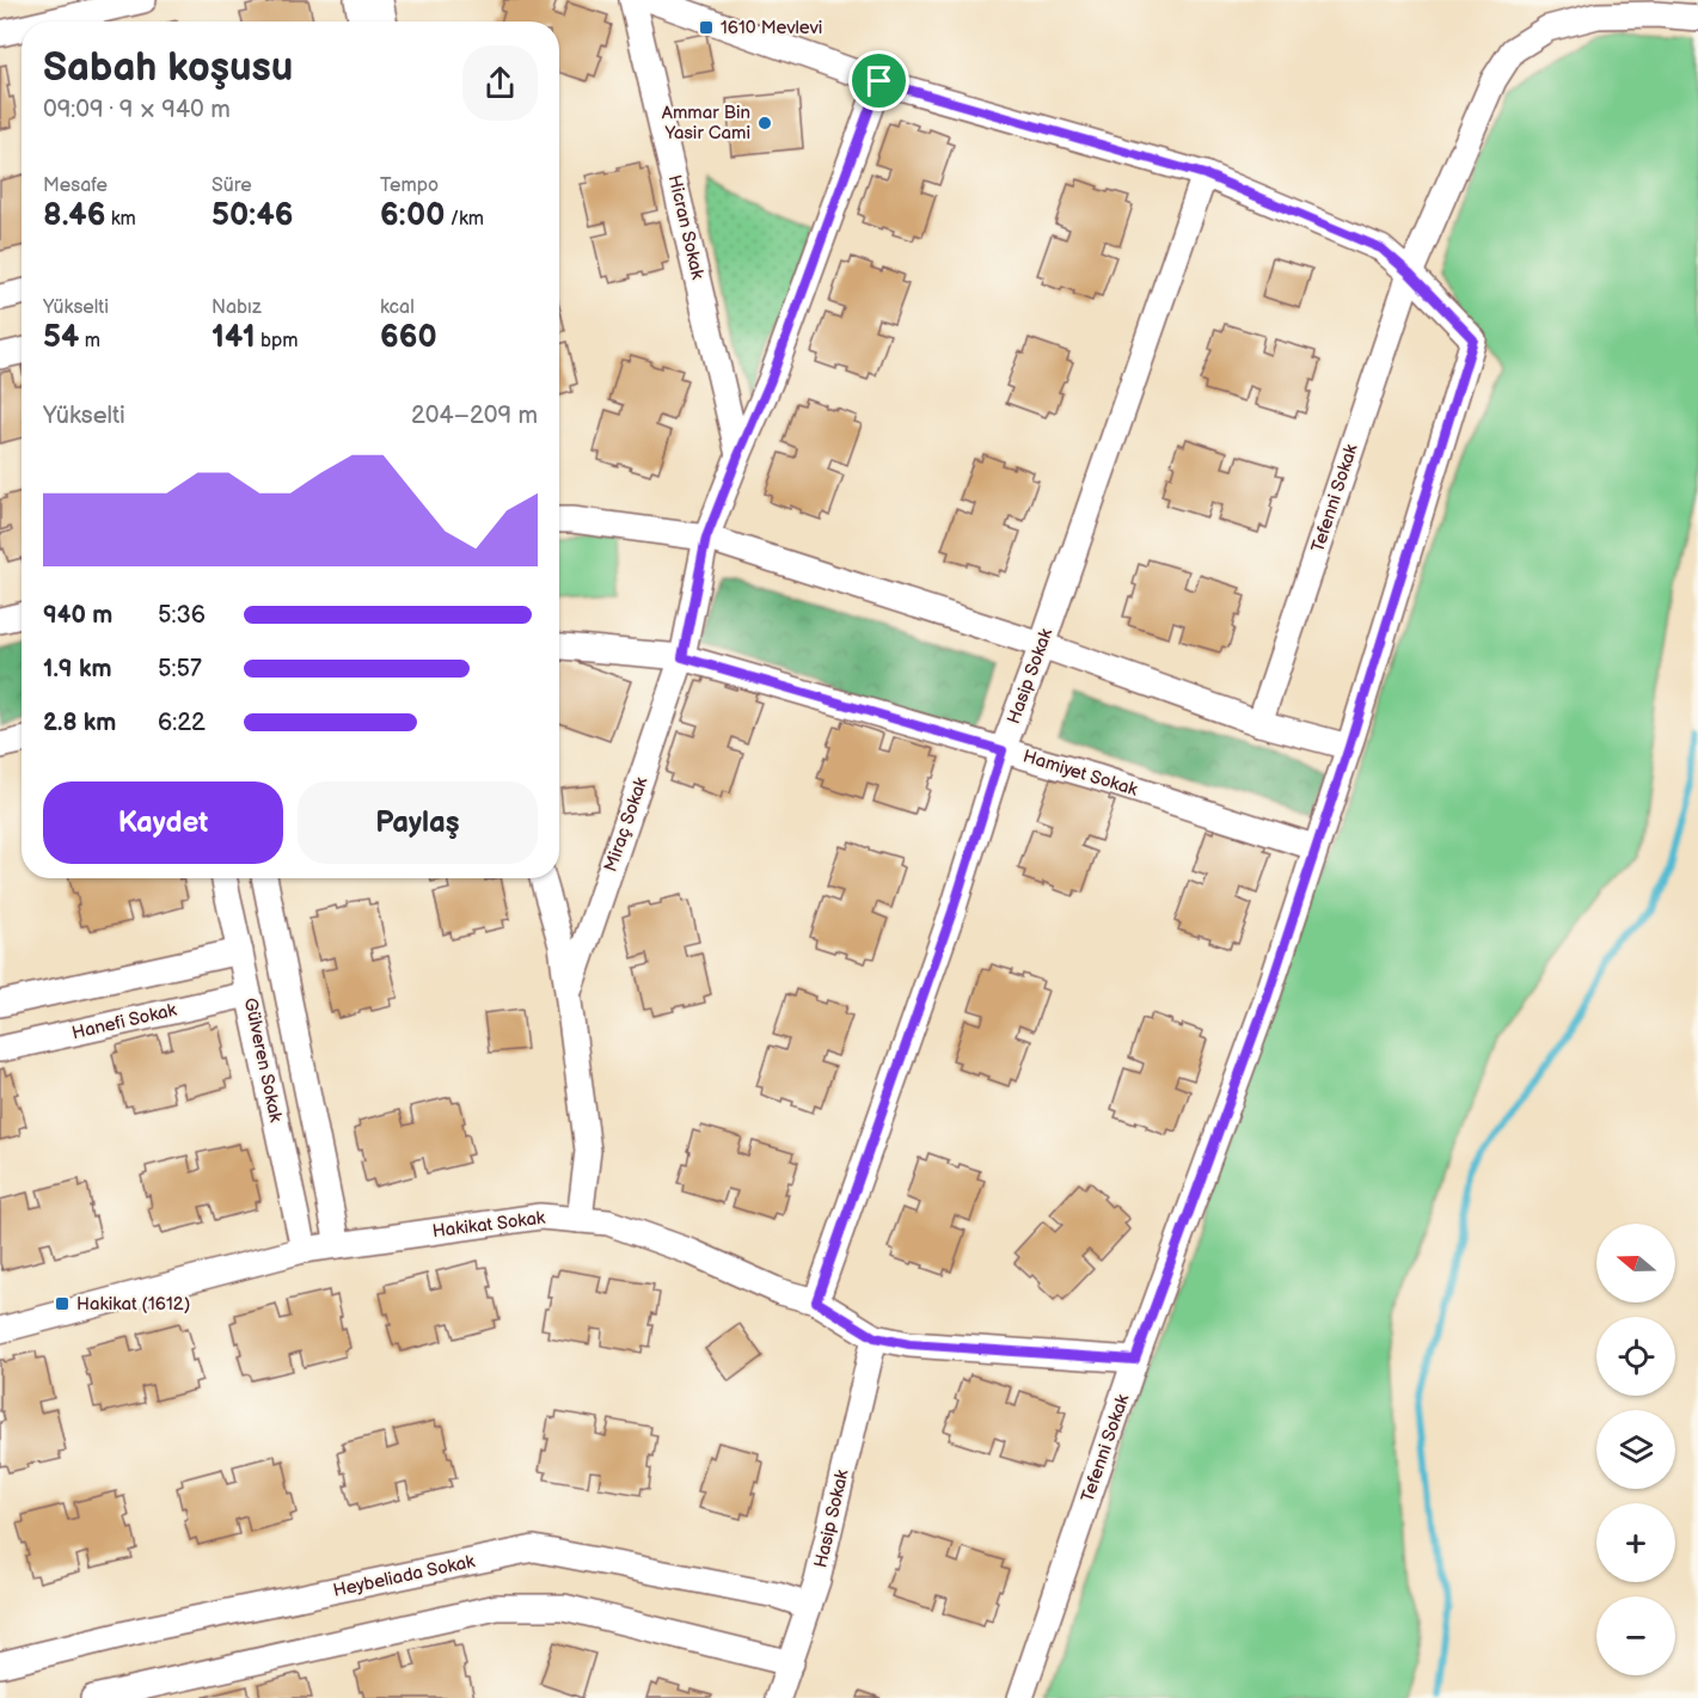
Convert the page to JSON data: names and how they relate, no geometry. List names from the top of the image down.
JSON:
{
  "streets": {
    "street": [
      "Hicran Sokak",
      "Tefenni Sokak",
      "Hasip Sokak",
      "Hamiyet Sokak",
      "Miraç Sokak",
      "Hanefi Sokak",
      "Gülveren Sokak",
      "Hakikat Sokak",
      "Heybeliada Sokak"
    ]
  },
  "crossings": [
    ["Hicran Sokak", "Miraç Sokak"],
    ["Tefenni Sokak", "Hamiyet Sokak"],
    ["Tefenni Sokak", "Hakikat Sokak"],
    ["Hasip Sokak", "Hamiyet Sokak"],
    ["Hasip Sokak", "Hakikat Sokak"],
    ["Hasip Sokak", "Heybeliada Sokak"],
    ["Hamiyet Sokak", "Miraç Sokak"],
    ["Miraç Sokak", "Hakikat Sokak"],
    ["Hanefi Sokak", "Gülveren Sokak"],
    ["Gülveren Sokak", "Hakikat Sokak"]
  ],
  "places": {
    "transit": ["1610 Mevlevi", "Hakikat (1612)"],
    "other": ["Ammar Bin Yasir Cami"]
  },
  "north": "left",
  "page": {
    "heading": ["Sabah koşusu", "09:09 · 9 × 940 m"],
    "stats": [
      ["Mesafe", "8.46 km"],
      ["Süre", "50:46"],
      ["Tempo", "6:00 /km"],
      ["Yükselti", "54 m"],
      ["Nabız", "141 bpm"],
      ["kcal", "660"]
    ],
    "chart": ["Yükselti", "204–209 m"],
    "list": [
      {
        "name": "940 m",
        "note": "5:36"
      },
      {
        "name": "1.9 km",
        "note": "5:57"
      },
      {
        "name": "2.8 km",
        "note": "6:22"
      }
    ],
    "buttons": ["Kaydet", "Paylaş"],
    "map_buttons": ["+", "−"]
  }
}
